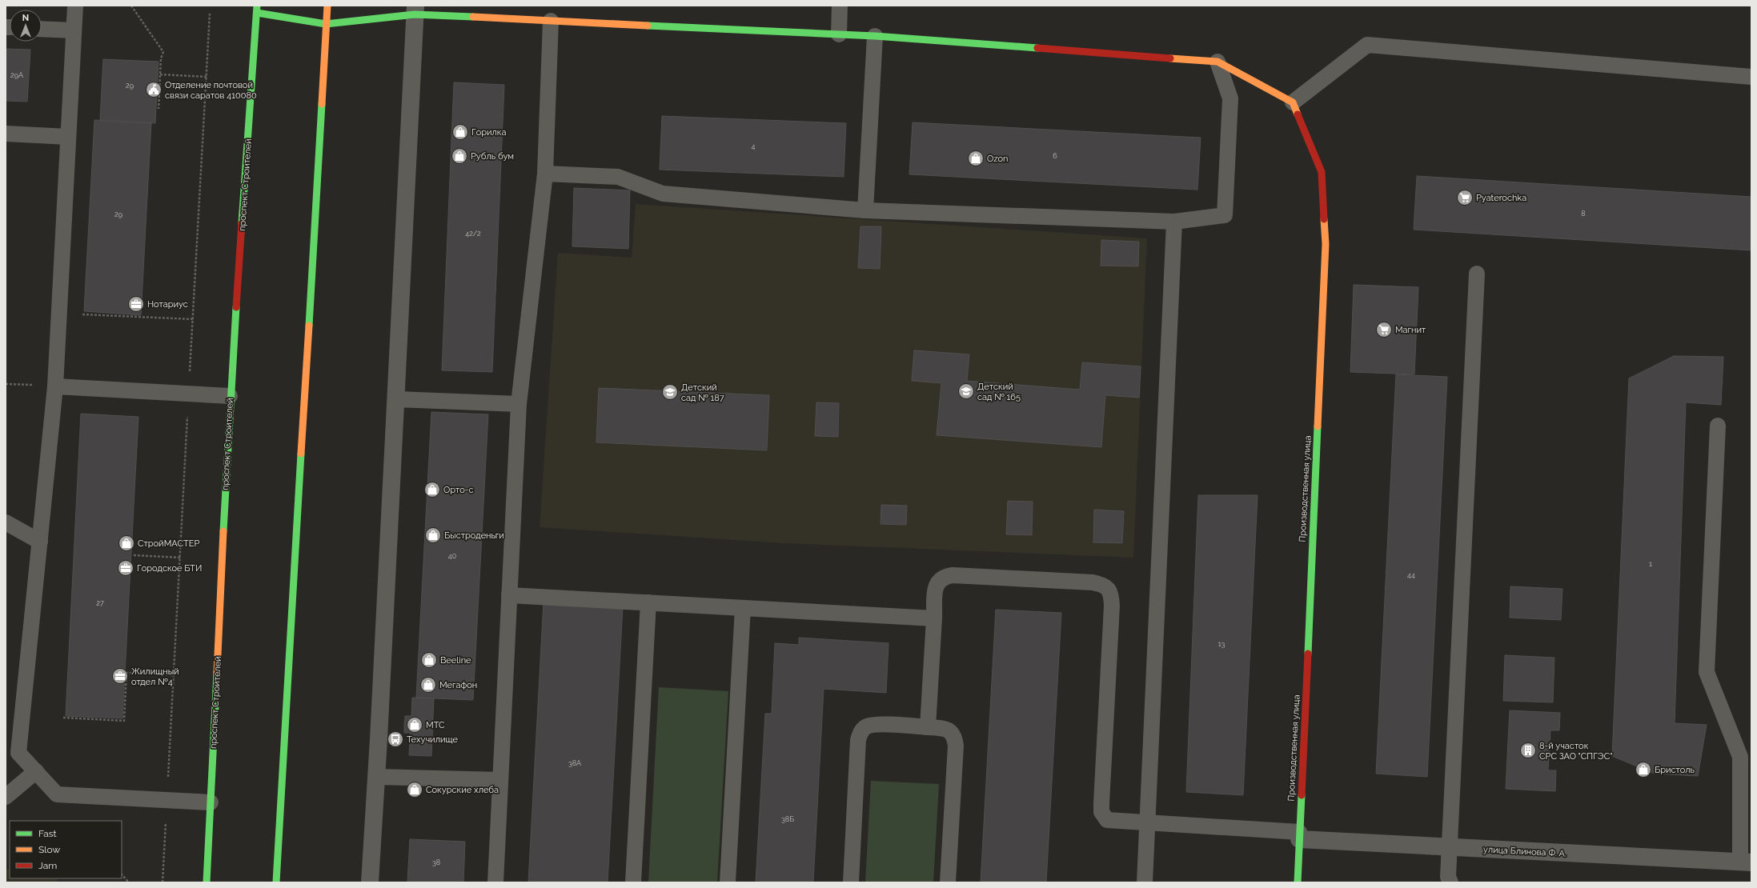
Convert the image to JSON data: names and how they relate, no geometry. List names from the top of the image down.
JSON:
{
  "streets": {
    "street": ["проспект Строителей", "Производственная улица", "улица Блинова Ф. А."]
  },
  "crossings": [
    ["Производственная улица", "улица Блинова Ф. А."]
  ],
  "places": {
    "public building": ["Отделение почтовой связи саратов 410080"],
    "shop": [
      "Горилка",
      "Рубль бум",
      "Ozon",
      "Орто-с",
      "Быстроденьги",
      "СтройМАСТЕР",
      "Beeline",
      "Мегафон",
      "МТС",
      "Бристоль",
      "Сокурские хлеба"
    ],
    "supermarket": ["Pyaterochka", "Магнит"],
    "office": ["Нотариус", "Городское БТИ", "Жилищный отдел №4"],
    "school or university": ["Детский сад № 165", "Детский сад № 187"],
    "bus stop": ["Техучилище"],
    "building": ["8-й участок СРС ЗАО \"СПГЭС\""]
  },
  "house_numbers": [
    "29А",
    "29",
    "4",
    "6",
    "8",
    "29",
    "42/2",
    "40",
    "1",
    "44",
    "27",
    "13",
    "38А",
    "38Б",
    "38"
  ],
  "legend": ["Fast", "Slow", "Jam"],
  "north": "top"
}
